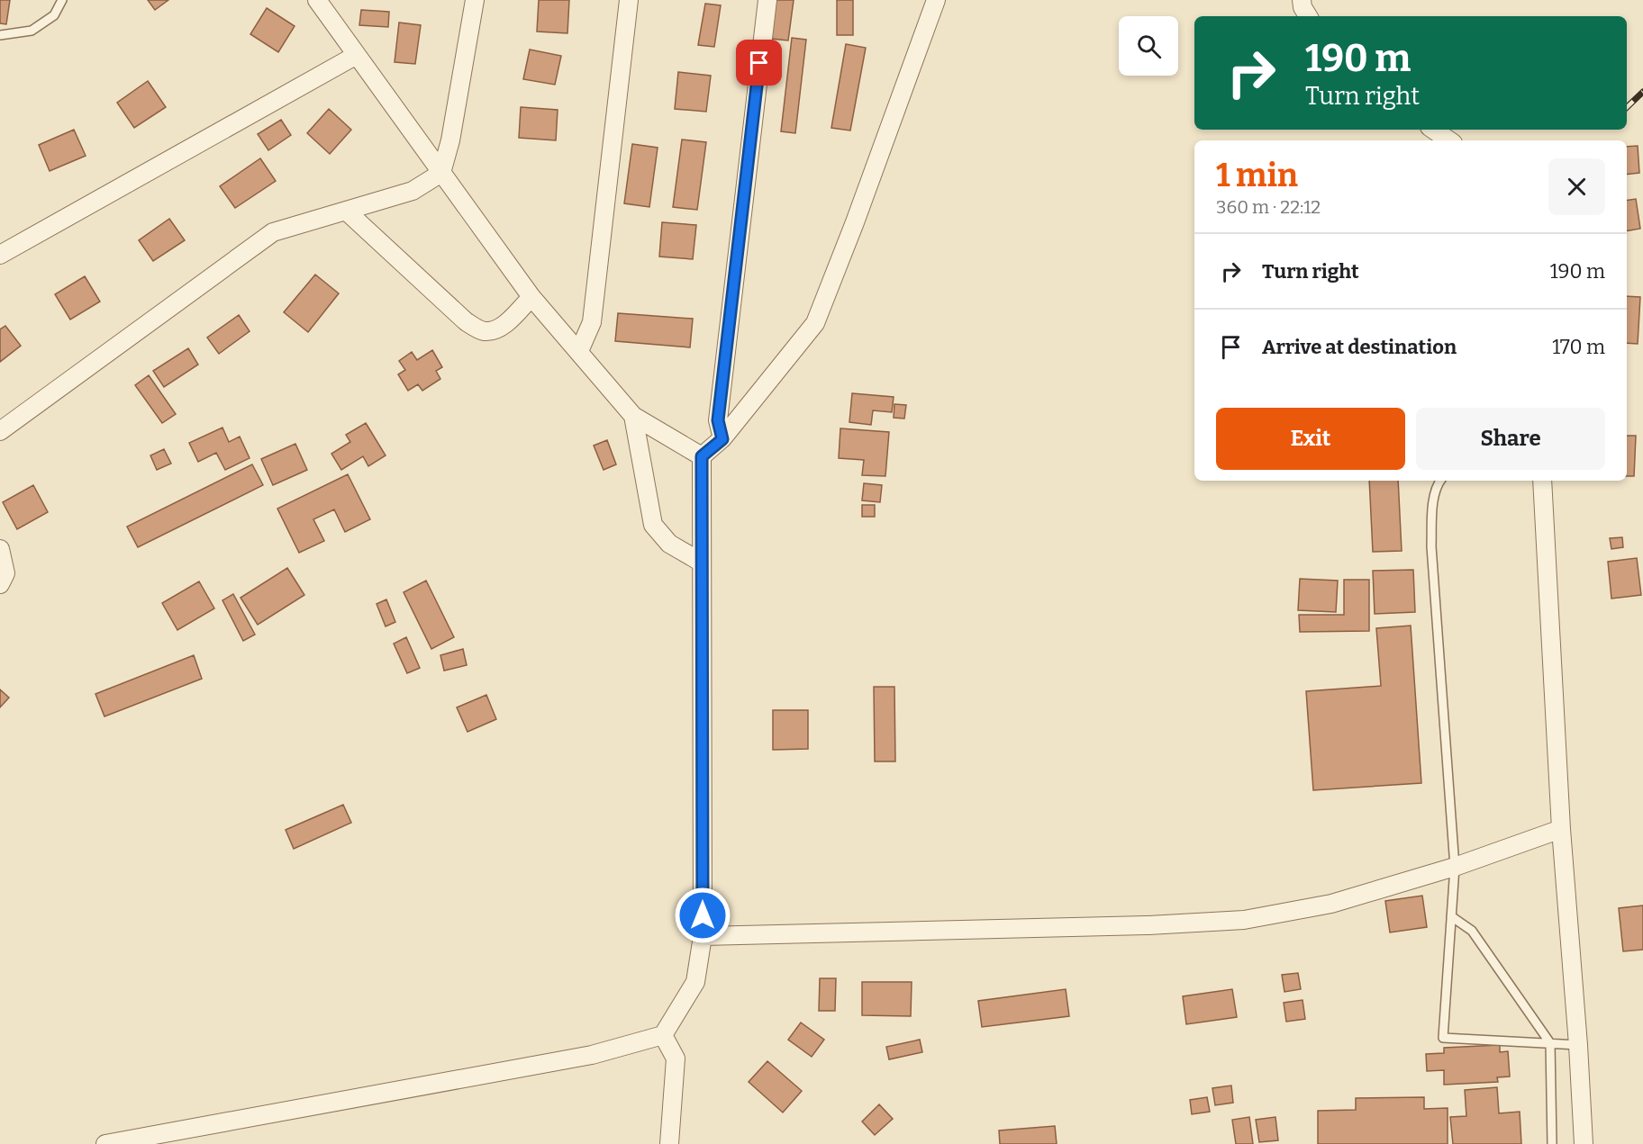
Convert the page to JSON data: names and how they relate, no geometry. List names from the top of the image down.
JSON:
{
  "page": {
    "turn": ["190 m", "Turn right"],
    "heading": ["1 min", "360 m · 22:12"],
    "list": [
      {
        "name": "Turn right",
        "value": "190 m"
      },
      {
        "name": "Arrive at destination",
        "value": "170 m"
      }
    ],
    "buttons": ["Exit", "Share"]
  }
}
